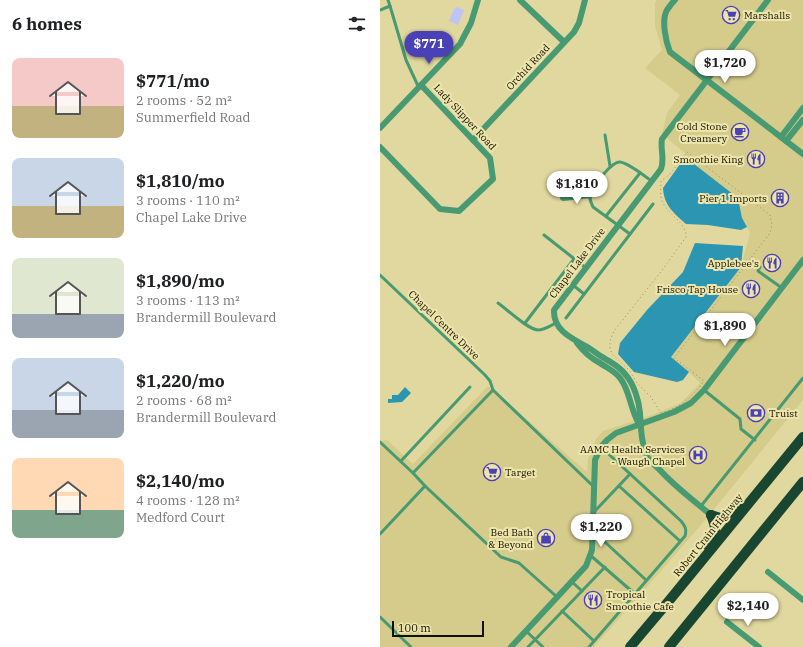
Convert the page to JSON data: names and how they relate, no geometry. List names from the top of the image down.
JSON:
{
  "streets": {
    "highway": ["Robert Crain Highway"],
    "street": ["Orchid Road", "Lady Slipper Road", "Chapel Lake Drive"],
    "lane": ["Chapel Centre Drive"]
  },
  "crossings": [
    ["Orchid Road", "Lady Slipper Road"]
  ],
  "places": {
    "supermarket": ["Marshalls", "Target"],
    "cafe": ["Cold Stone Creamery"],
    "restaurant": [
      "Smoothie King",
      "Applebee's",
      "Frisco Tap House",
      "Tropical Smoothie Cafe"
    ],
    "building": ["Pier 1 Imports"],
    "bank": ["Truist"],
    "hospital": ["AAMC Health Services - Waugh Chapel"],
    "shop": ["Bed Bath & Beyond"]
  },
  "scale_bar": "100 m",
  "page": {
    "heading": "6 homes",
    "price": [
      "$771",
      "$1,720",
      "$1,810",
      "$1,890",
      "$1,220",
      "$2,140"
    ],
    "list": [
      {
        "name": "$771/mo",
        "note": "2 rooms · 52 m² · Summerfield Road"
      },
      {
        "name": "$1,810/mo",
        "note": "3 rooms · 110 m² · Chapel Lake Drive"
      },
      {
        "name": "$1,890/mo",
        "note": "3 rooms · 113 m² · Brandermill Boulevard"
      },
      {
        "name": "$1,220/mo",
        "note": "2 rooms · 68 m² · Brandermill Boulevard"
      },
      {
        "name": "$2,140/mo",
        "note": "4 rooms · 128 m² · Medford Court"
      }
    ],
    "scale": "100 m"
  }
}
